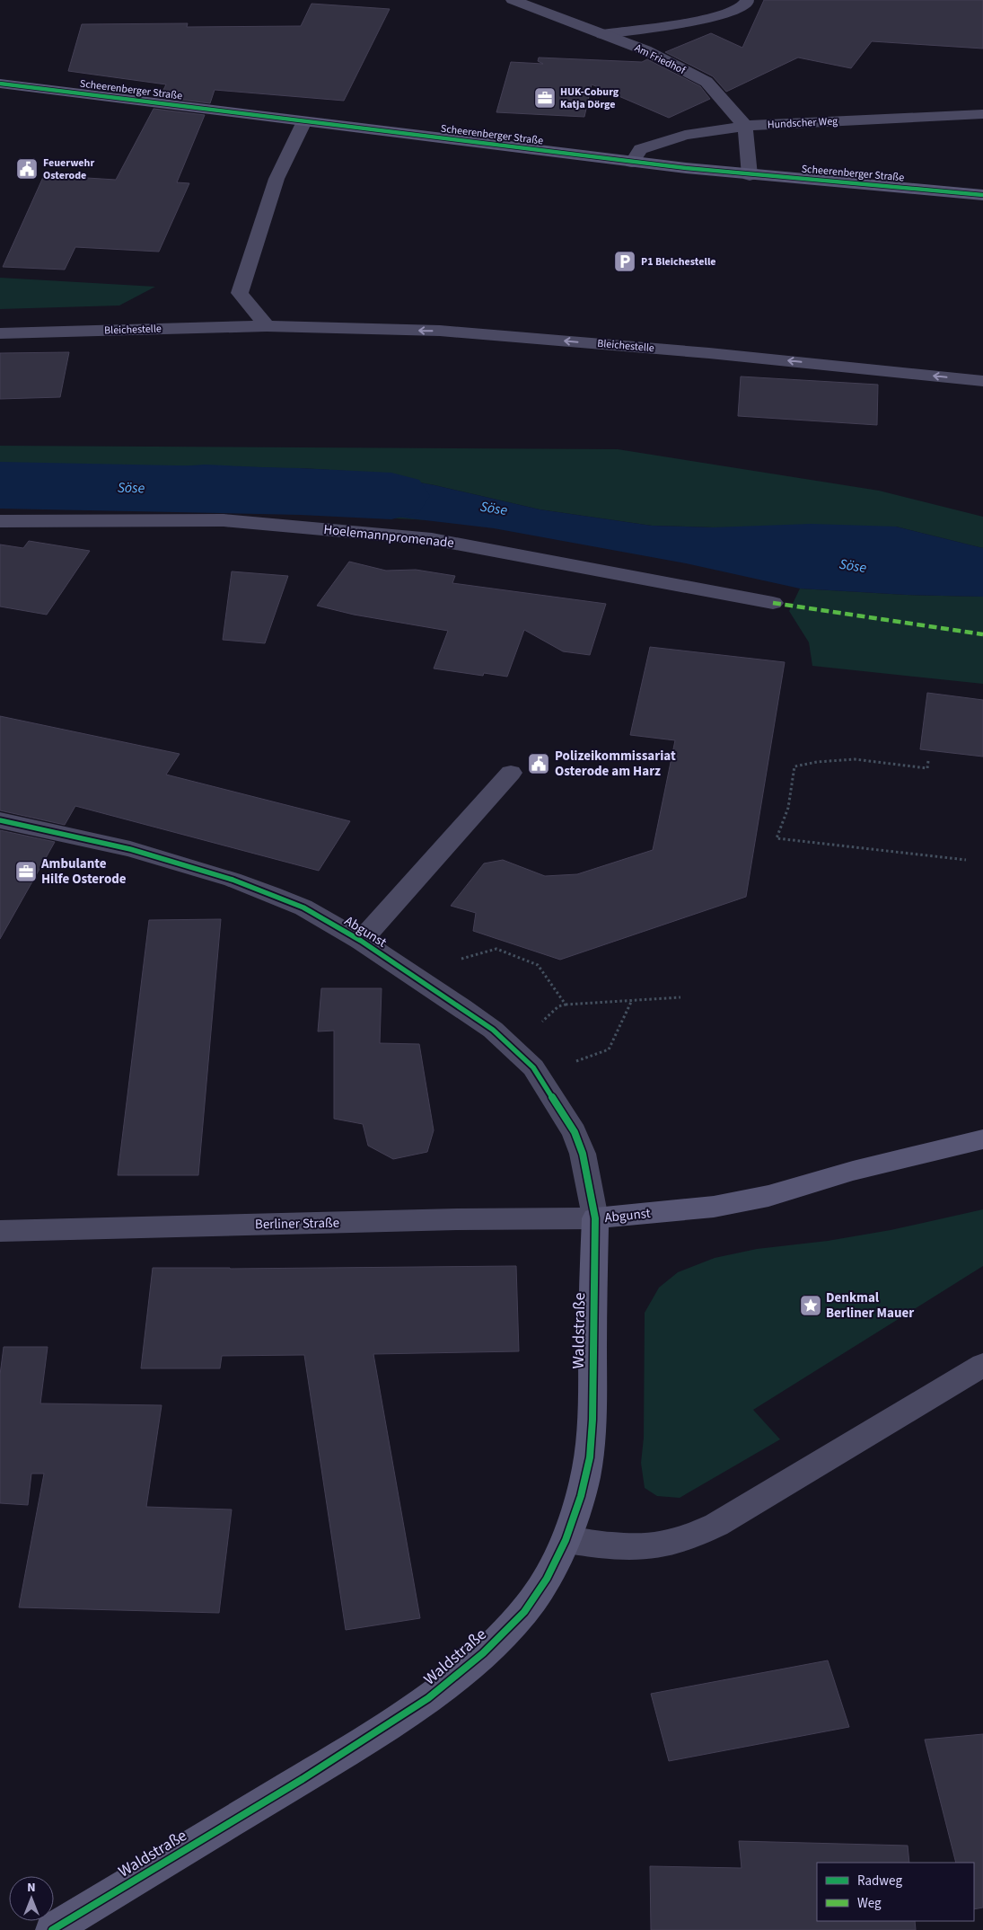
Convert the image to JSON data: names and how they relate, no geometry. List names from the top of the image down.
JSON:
{
  "streets": {
    "main road": ["Scheerenberger Straße", "Abgunst", "Waldstraße"],
    "street": [
      "Am Friedhof",
      "Hundscher Weg",
      "Bleichestelle",
      "Hoelemannpromenade",
      "Berliner Straße"
    ]
  },
  "crossings": [
    ["Am Friedhof", "Hundscher Weg"],
    ["Scheerenberger Straße", "Hundscher Weg"],
    ["Abgunst", "Berliner Straße"],
    ["Abgunst", "Waldstraße"],
    ["Berliner Straße", "Waldstraße"]
  ],
  "one_way": ["Bleichestelle"],
  "water": ["Söse"],
  "places": {
    "office": ["HUK-Coburg Katja Dörge", "Ambulante Hilfe Osterode"],
    "public building": ["Feuerwehr Osterode", "Polizeikommissariat Osterode am Harz"],
    "parking": ["P1 Bleichestelle"],
    "place": ["Denkmal Berliner Mauer"]
  },
  "legend": ["Radweg", "Weg"],
  "north": "top"
}
